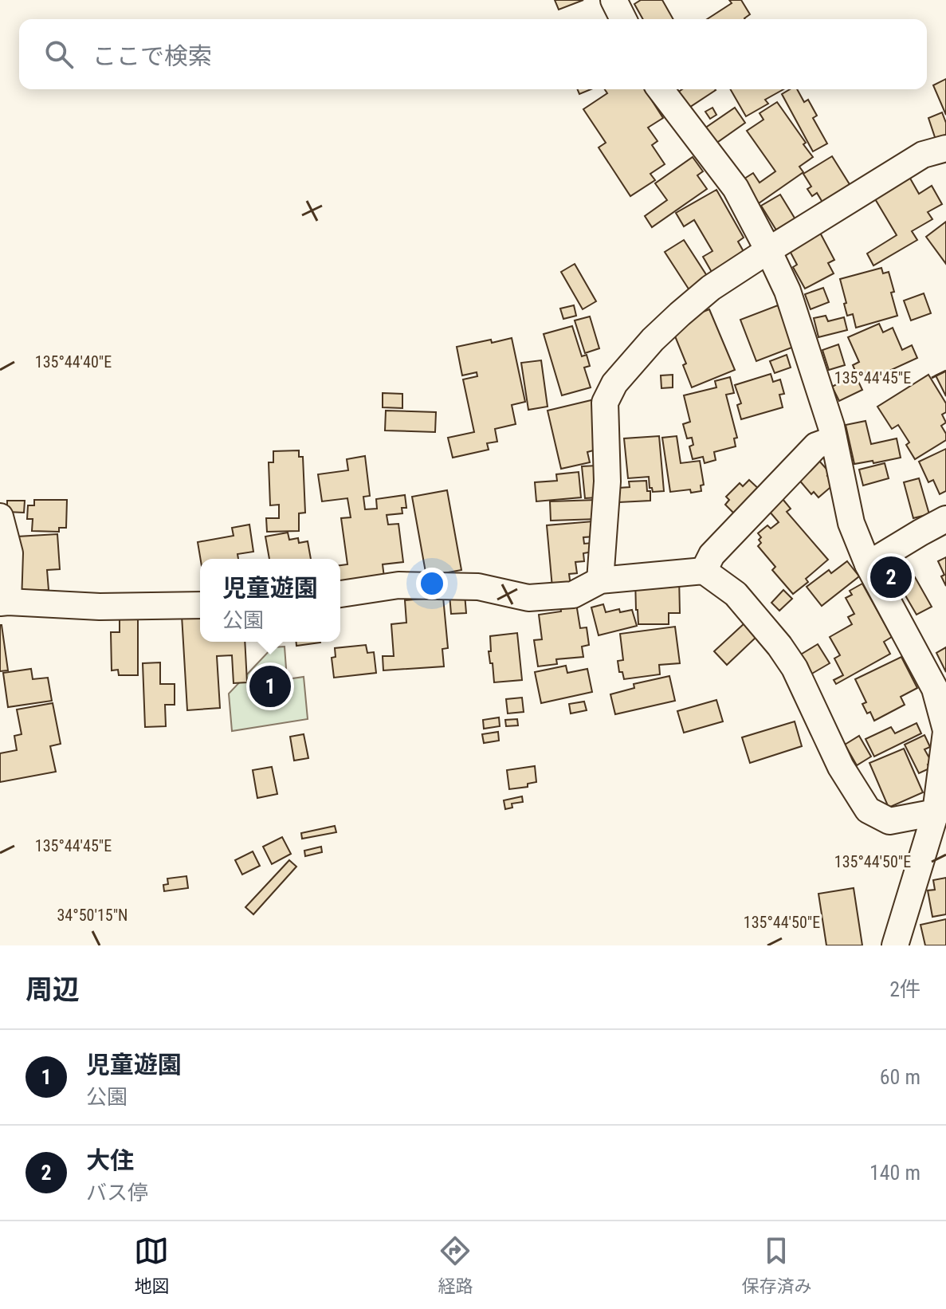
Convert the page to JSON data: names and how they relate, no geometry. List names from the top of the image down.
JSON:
{
  "page": {
    "search": "ここで検索",
    "pins": ["2", "1"],
    "popup": ["児童遊園", "公園"],
    "heading": ["周辺", "2件"],
    "list": [
      {
        "mark": "1",
        "name": "児童遊園",
        "note": "公園",
        "value": "60 m"
      },
      {
        "mark": "2",
        "name": "大住",
        "note": "バス停",
        "value": "140 m"
      }
    ],
    "nav": ["地図", "経路", "保存済み"]
  },
  "coordinates": [
    "135°44'40\"E",
    "135°44'45\"E",
    "135°44'50\"E",
    "34°50'15\"N"
  ]
}
